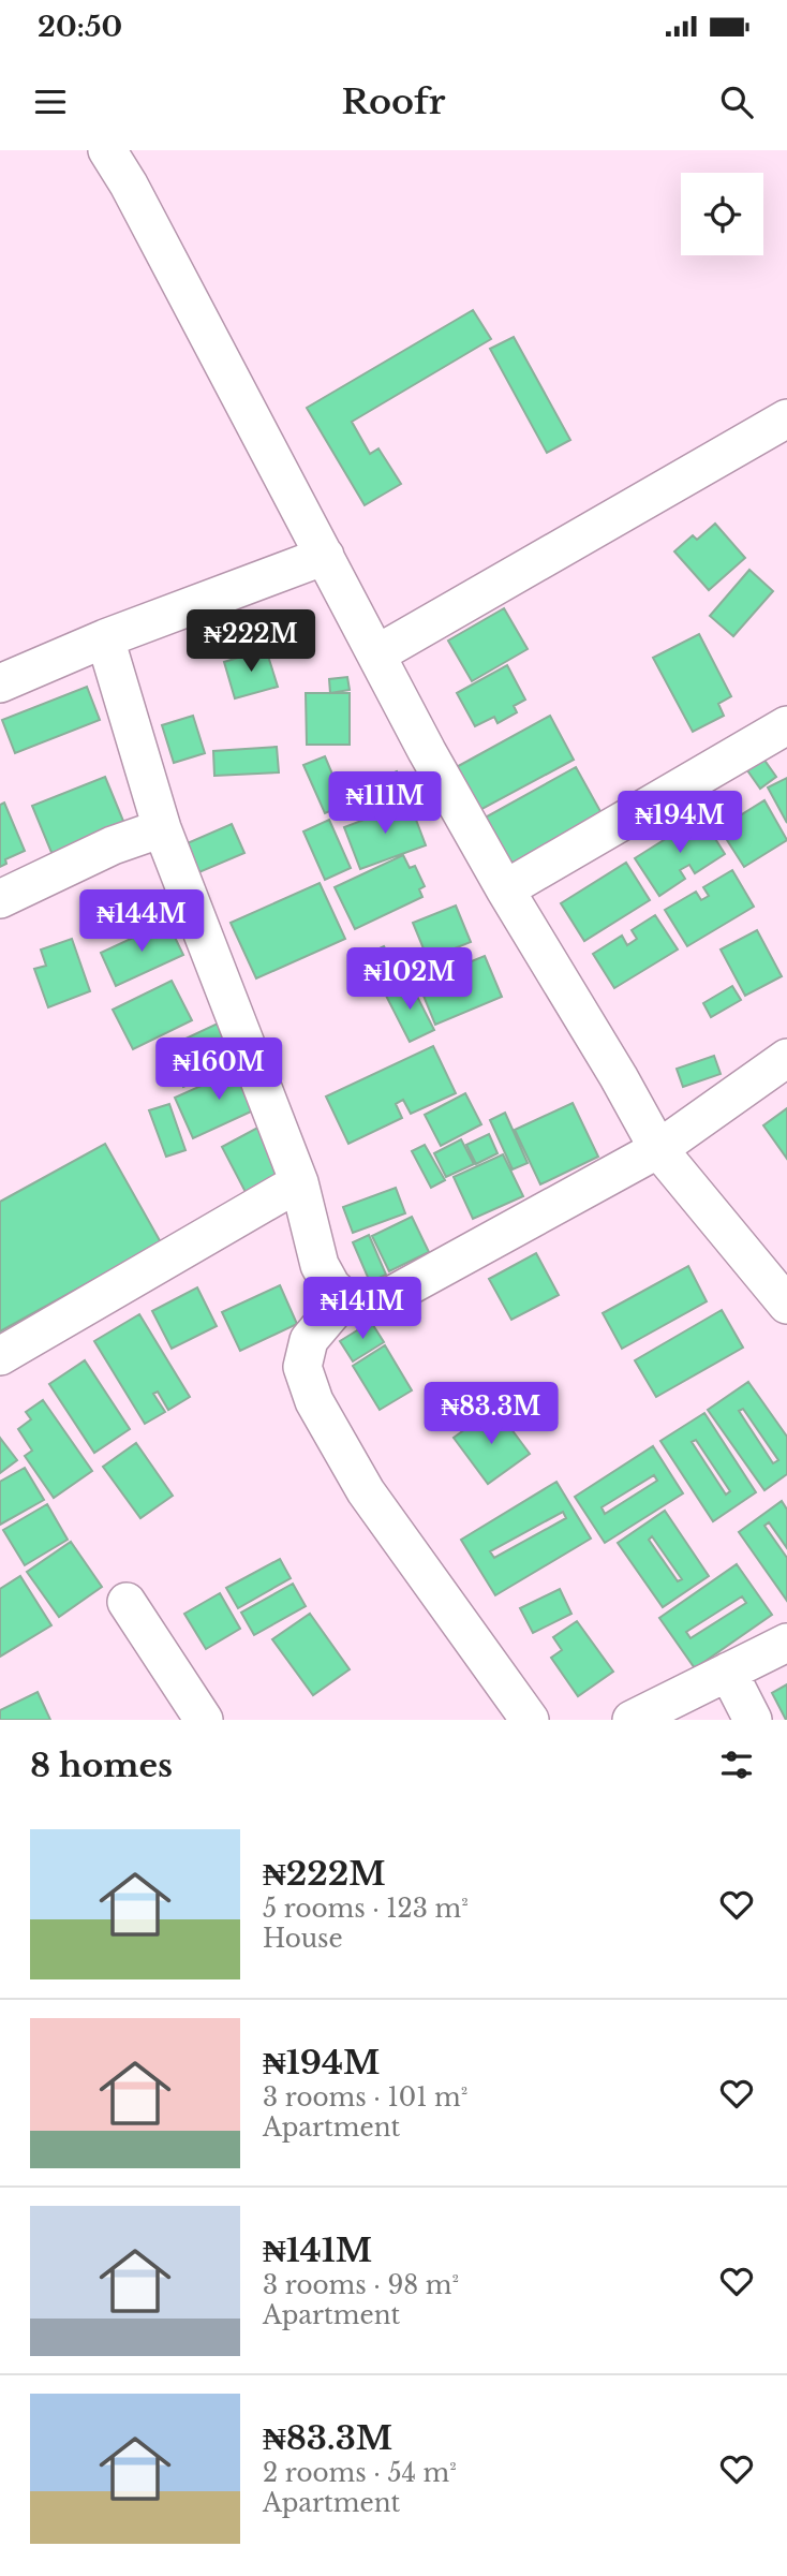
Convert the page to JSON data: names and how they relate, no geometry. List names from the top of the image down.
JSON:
{
  "page": {
    "status": "20:50",
    "header": "Roofr",
    "price": [
      "₦222M",
      "₦111M",
      "₦194M",
      "₦144M",
      "₦102M",
      "₦160M",
      "₦141M",
      "₦83.3M"
    ],
    "heading": "8 homes",
    "list": [
      {
        "name": "₦222M",
        "note": "5 rooms · 123 m² · House"
      },
      {
        "name": "₦194M",
        "note": "3 rooms · 101 m² · Apartment"
      },
      {
        "name": "₦141M",
        "note": "3 rooms · 98 m² · Apartment"
      },
      {
        "name": "₦83.3M",
        "note": "2 rooms · 54 m² · Apartment"
      }
    ]
  }
}
